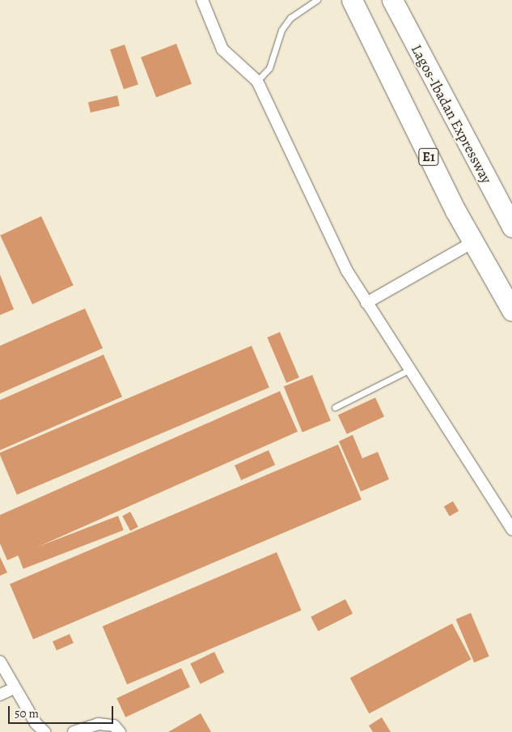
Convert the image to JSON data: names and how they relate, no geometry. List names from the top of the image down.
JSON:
{
  "streets": {
    "highway": ["Lagos-Ibadan Expressway", "E1"]
  },
  "scale_bar": "50 m"
}
